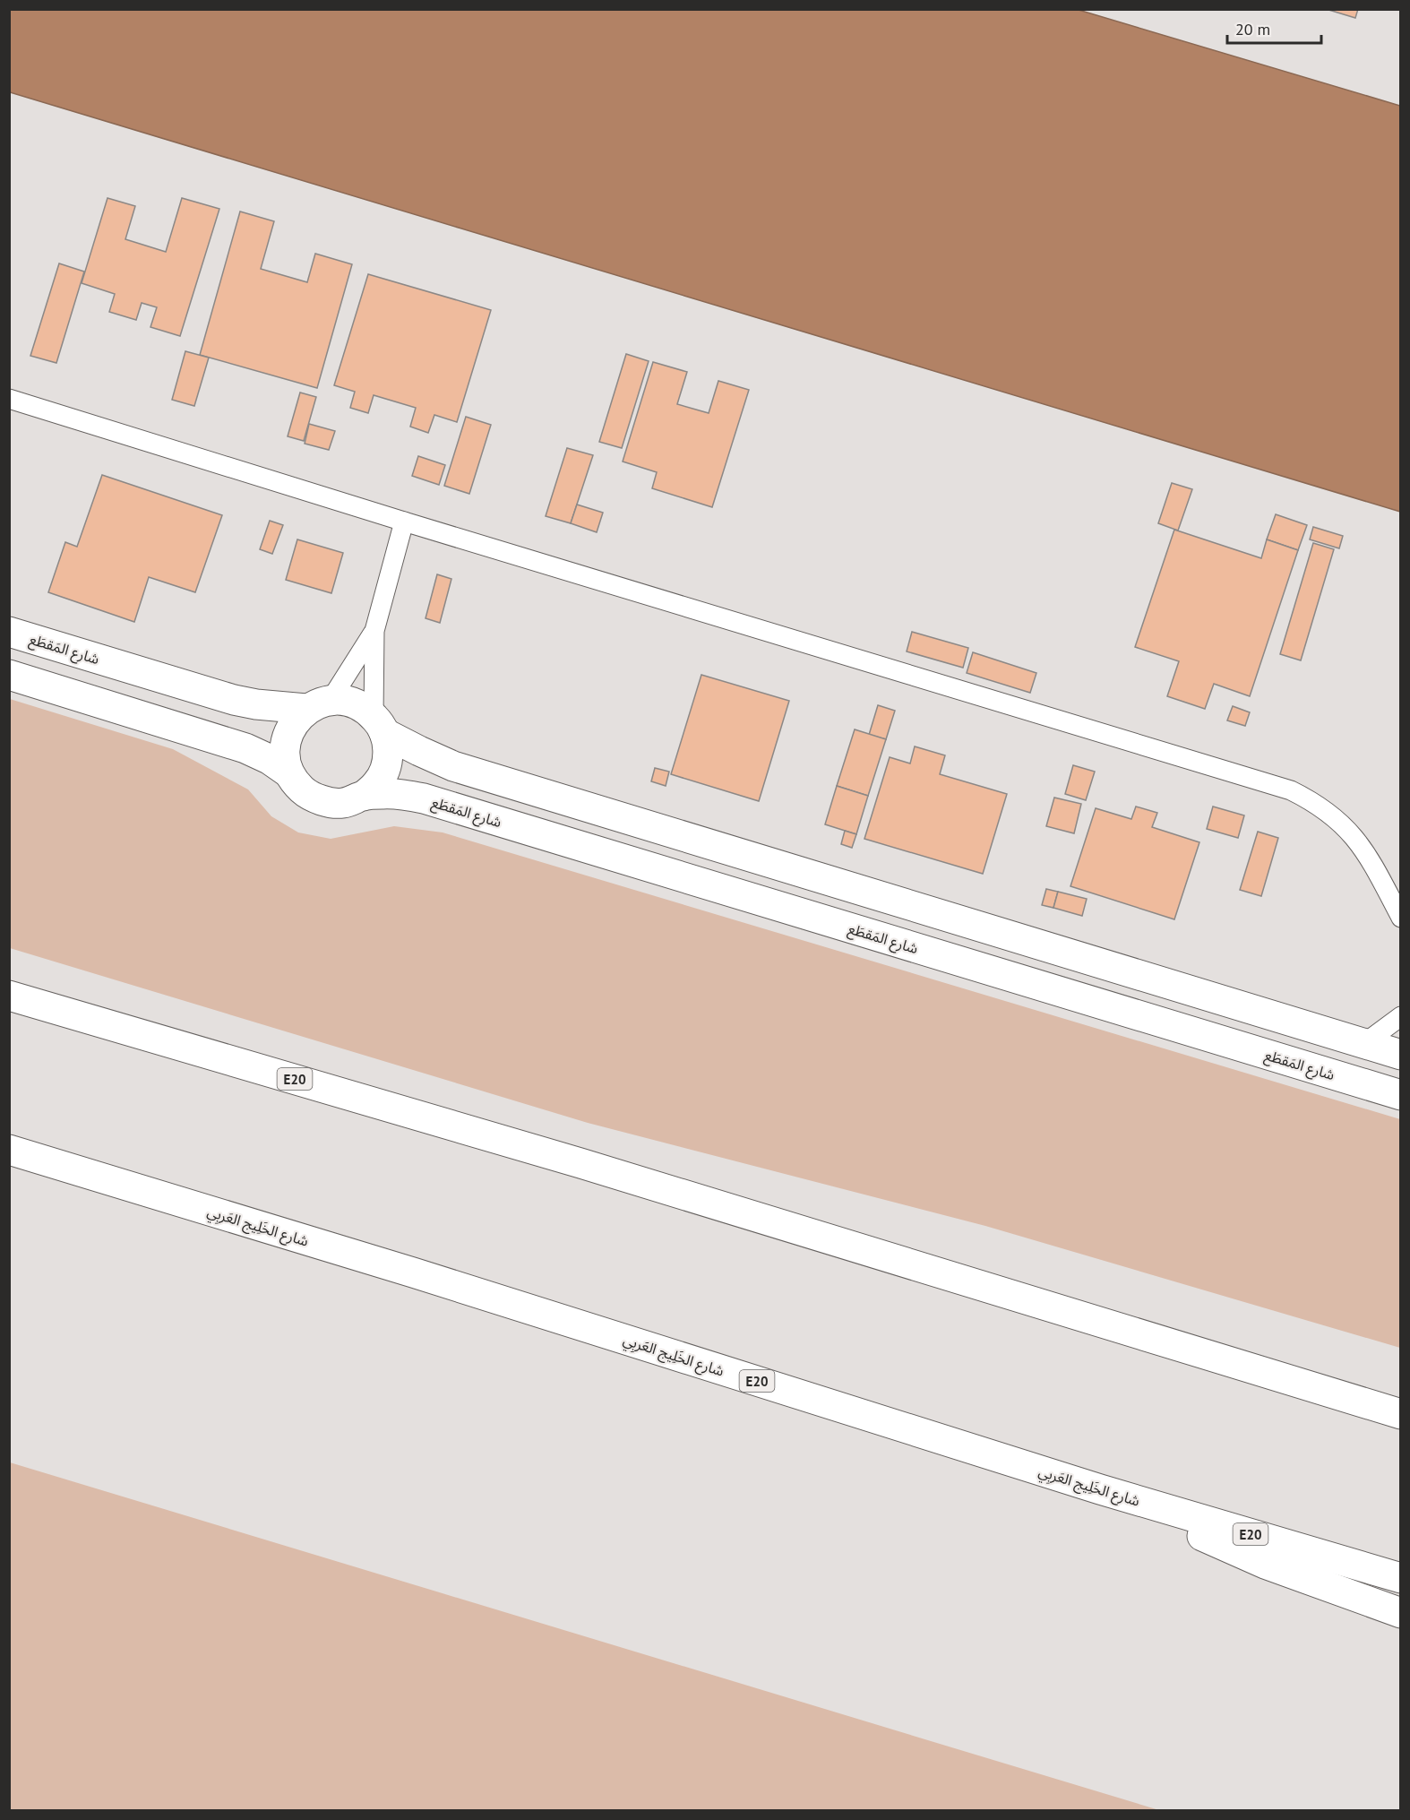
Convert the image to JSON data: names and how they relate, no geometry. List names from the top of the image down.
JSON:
{
  "streets": {
    "main road": ["شارع المَقطَع", "E20", "شارع الخَلِيج العَربِي"]
  },
  "scale_bar": "20 m"
}
